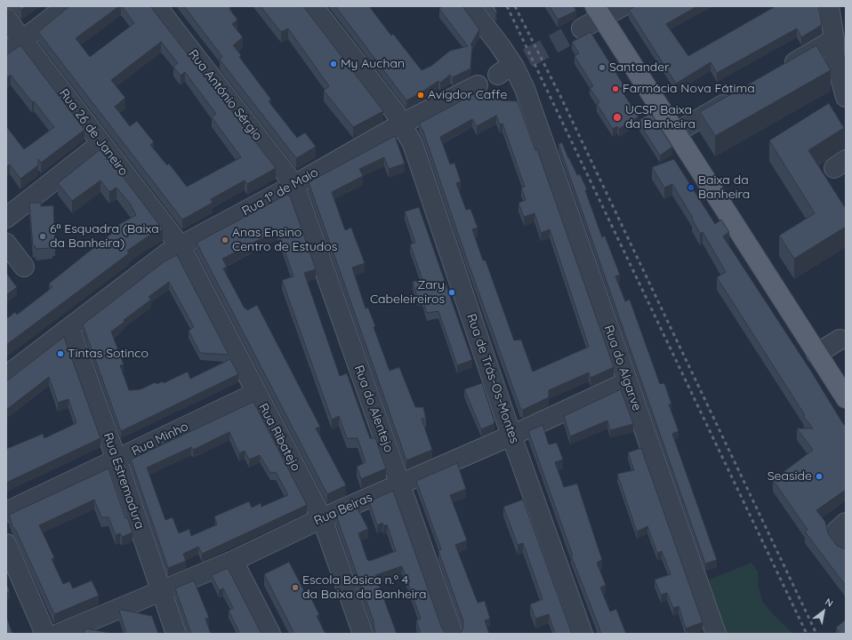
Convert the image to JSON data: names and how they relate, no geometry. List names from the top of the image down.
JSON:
{
  "streets": {
    "street": [
      "Rua António Sérgio",
      "Rua 26 de Janeiro",
      "Rua 1º de Maio",
      "Rua do Algarve",
      "Rua de Trás-Os-Montes",
      "Rua do Alentejo",
      "Rua Ribatejo",
      "Rua Minho",
      "Rua Estremadura",
      "Rua Beiras"
    ]
  },
  "crossings": [
    ["Rua António Sérgio", "Rua 1º de Maio"],
    ["Rua António Sérgio", "Rua do Alentejo"],
    ["Rua 26 de Janeiro", "Rua 1º de Maio"],
    ["Rua 26 de Janeiro", "Rua Ribatejo"],
    ["Rua 1º de Maio", "Rua de Trás-Os-Montes"],
    ["Rua 1º de Maio", "Rua do Alentejo"],
    ["Rua 1º de Maio", "Rua Ribatejo"],
    ["Rua 1º de Maio", "Rua Estremadura"],
    ["Rua do Algarve", "Rua Beiras"],
    ["Rua de Trás-Os-Montes", "Rua Beiras"],
    ["Rua do Alentejo", "Rua Beiras"],
    ["Rua Ribatejo", "Rua Minho"],
    ["Rua Ribatejo", "Rua Beiras"],
    ["Rua Minho", "Rua Estremadura"],
    ["Rua Estremadura", "Rua Beiras"]
  ],
  "places": [
    "My Auchan",
    "Santander",
    "Farmácia Nova Fátima",
    "Avigdor Caffe",
    "UCSP Baixa da Banheira",
    "Baixa da Banheira",
    "6ª Esquadra (Baixa da Banheira)",
    "Anas Ensino Centro de Estudos",
    "Zary Cabeleireiros",
    "Tintas Sotinco",
    "Seaside",
    "Escola Básica n.º 4 da Baixa da Banheira"
  ],
  "north": "top right"
}
